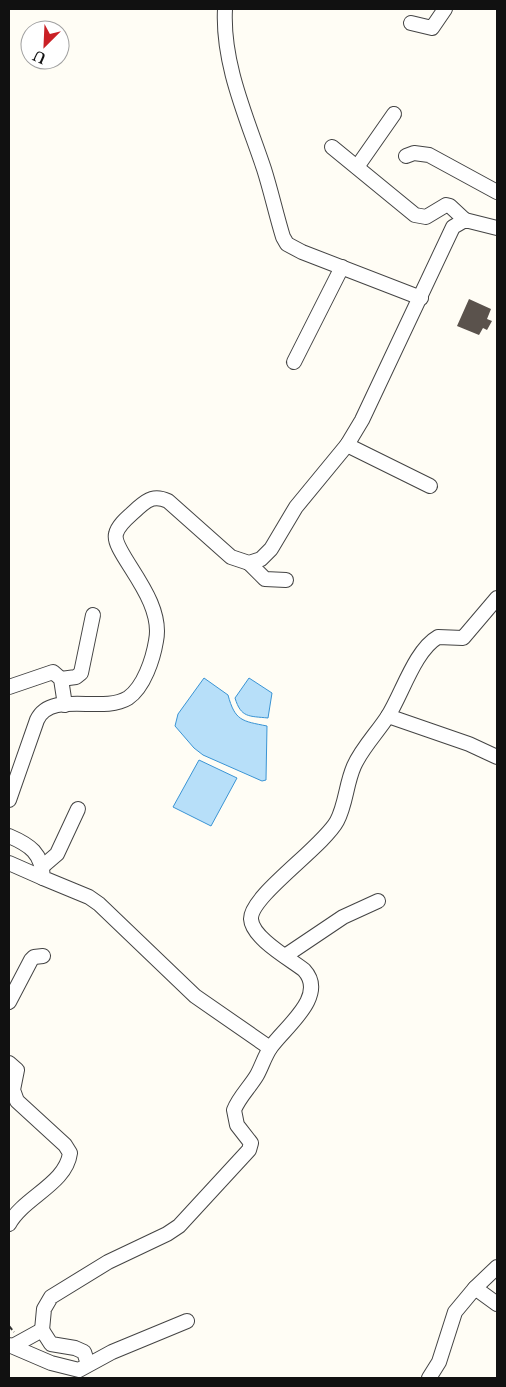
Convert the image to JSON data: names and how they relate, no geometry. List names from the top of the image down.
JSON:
{
  "north": "bottom left"
}
